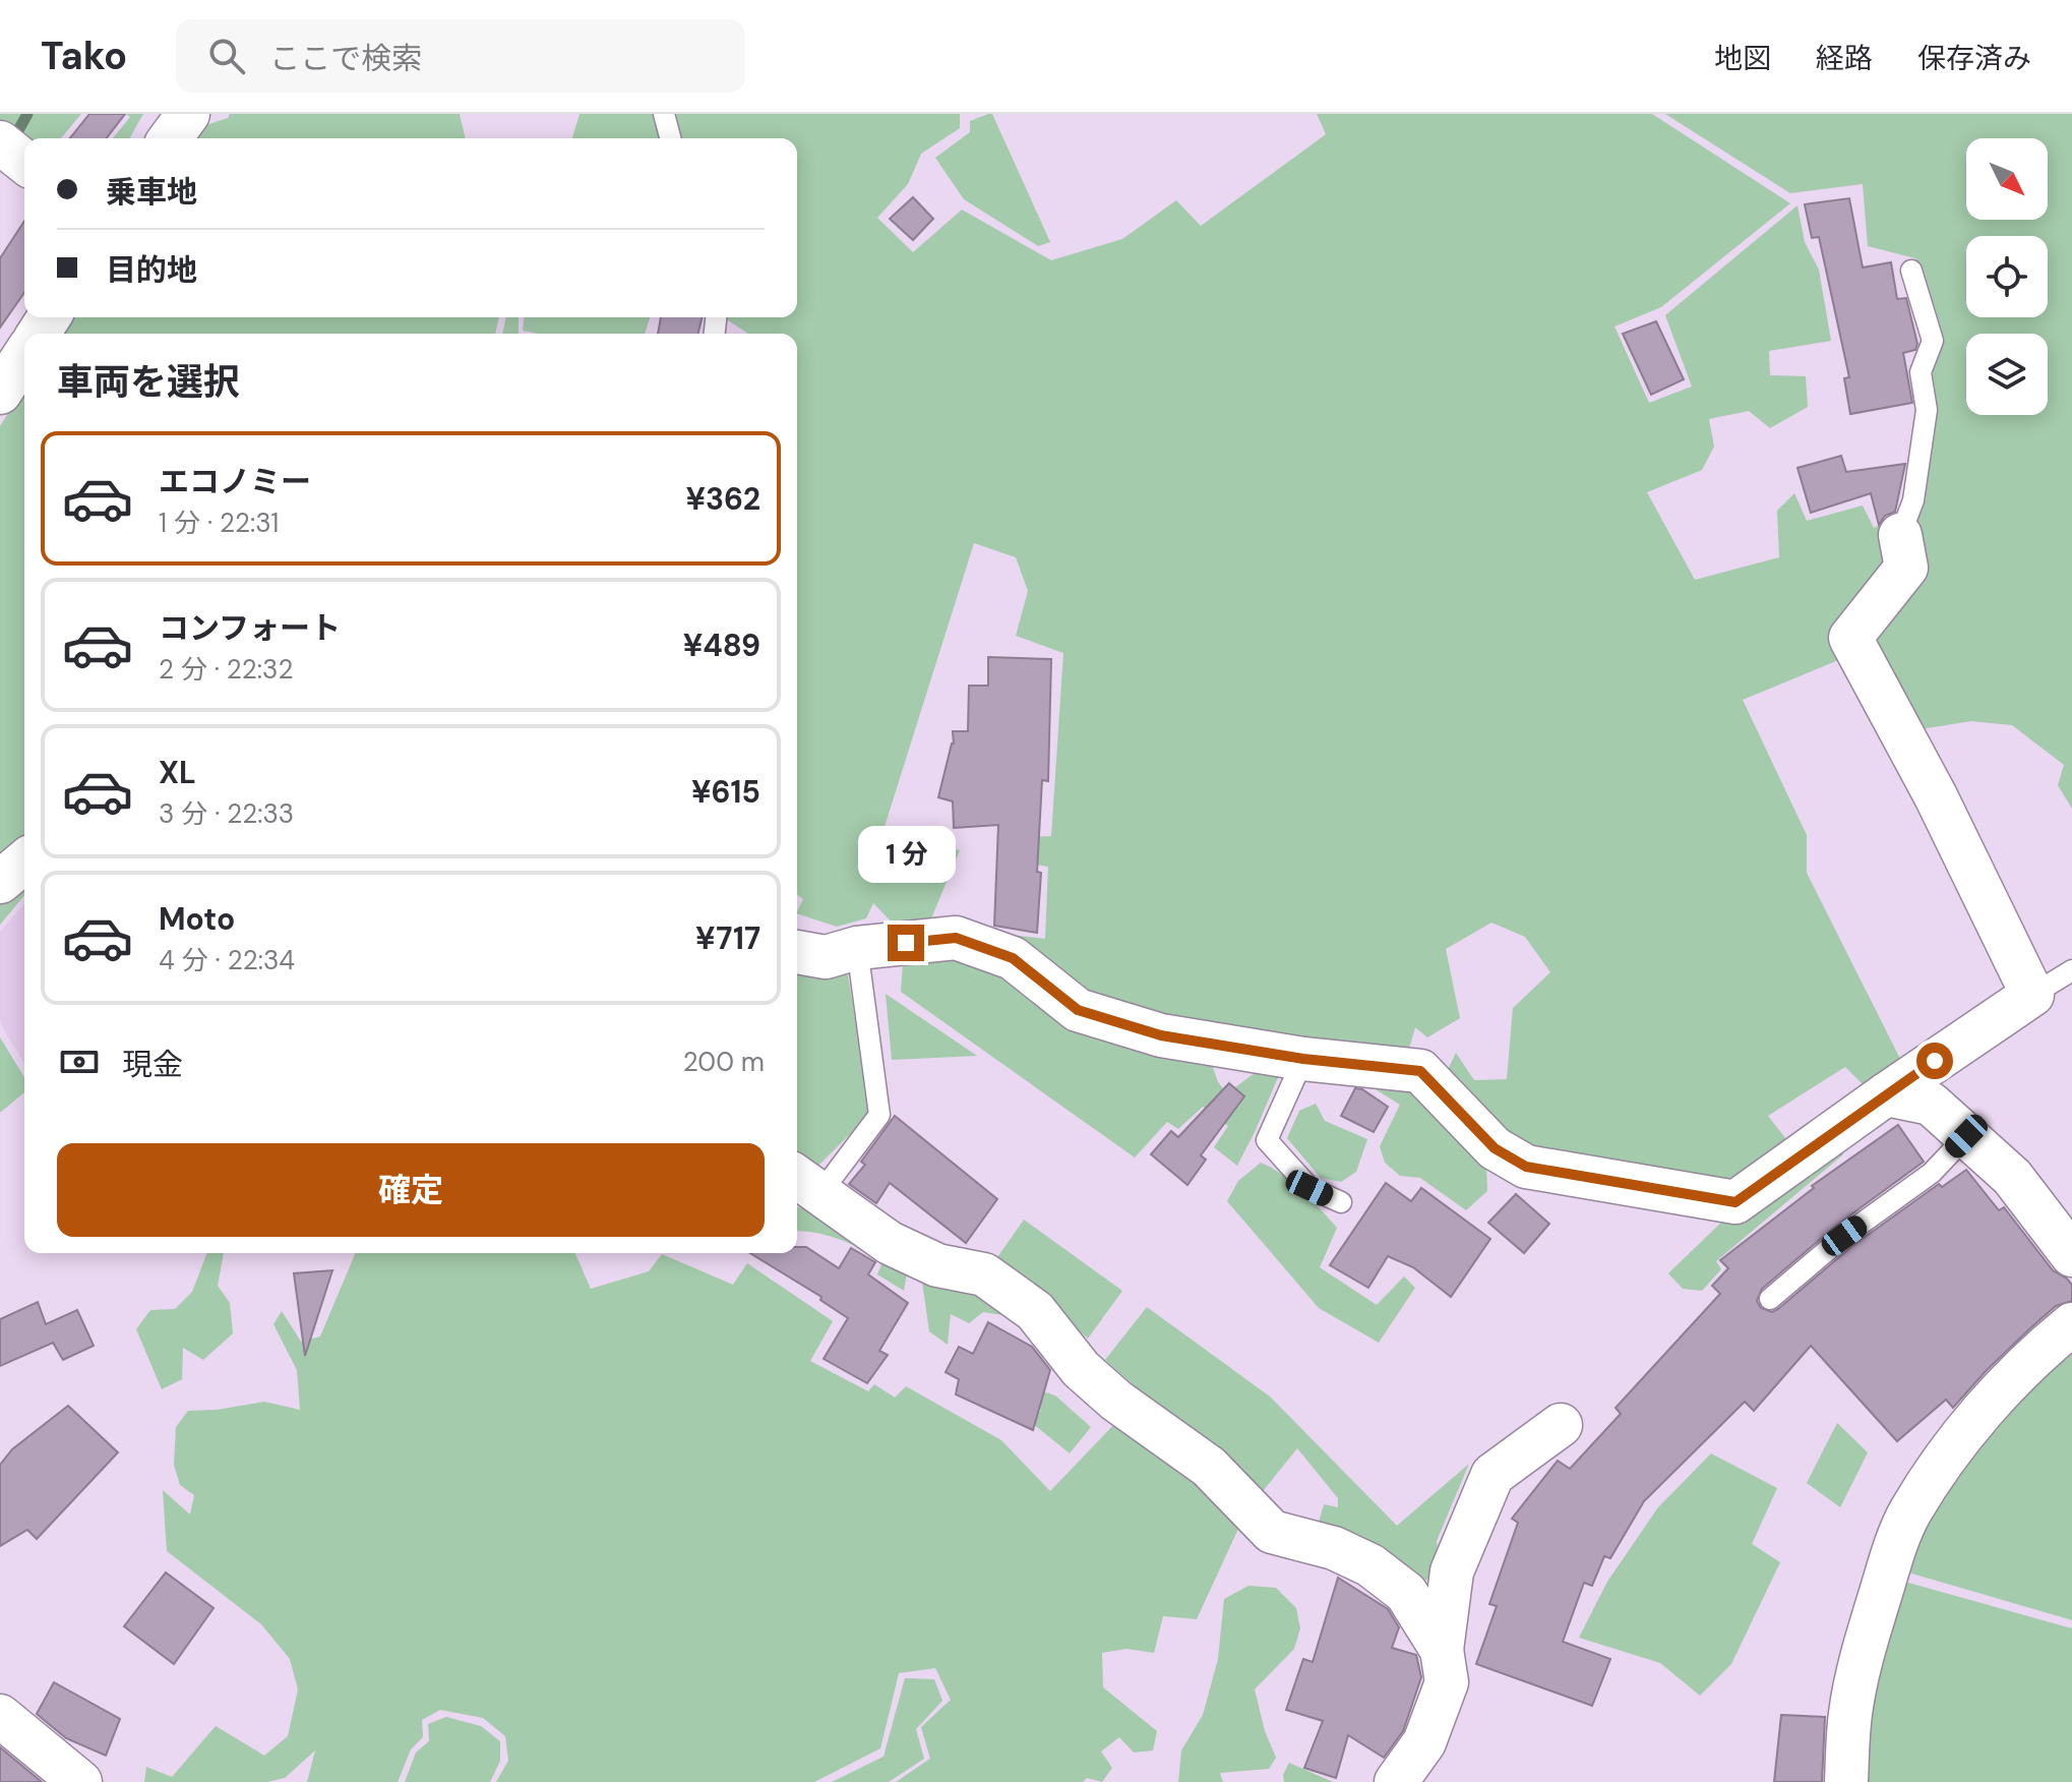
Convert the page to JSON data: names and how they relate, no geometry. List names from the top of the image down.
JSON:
{
  "north": "bottom right",
  "page": {
    "header": "Tako",
    "search": "ここで検索",
    "nav": ["地図", "経路", "保存済み"],
    "banner": ["乗車地", "目的地"],
    "heading": "車両を選択",
    "list": [
      {
        "name": "エコノミー",
        "note": "1 分 · 22:31",
        "value": "¥362"
      },
      {
        "name": "コンフォート",
        "note": "2 分 · 22:32",
        "value": "¥489"
      },
      {
        "name": "XL",
        "note": "3 分 · 22:33",
        "value": "¥615"
      },
      {
        "name": "Moto",
        "note": "4 分 · 22:34",
        "value": "¥717"
      }
    ],
    "bubble": "1 分",
    "pay": ["現金", "200 m"],
    "buttons": "確定"
  }
}
